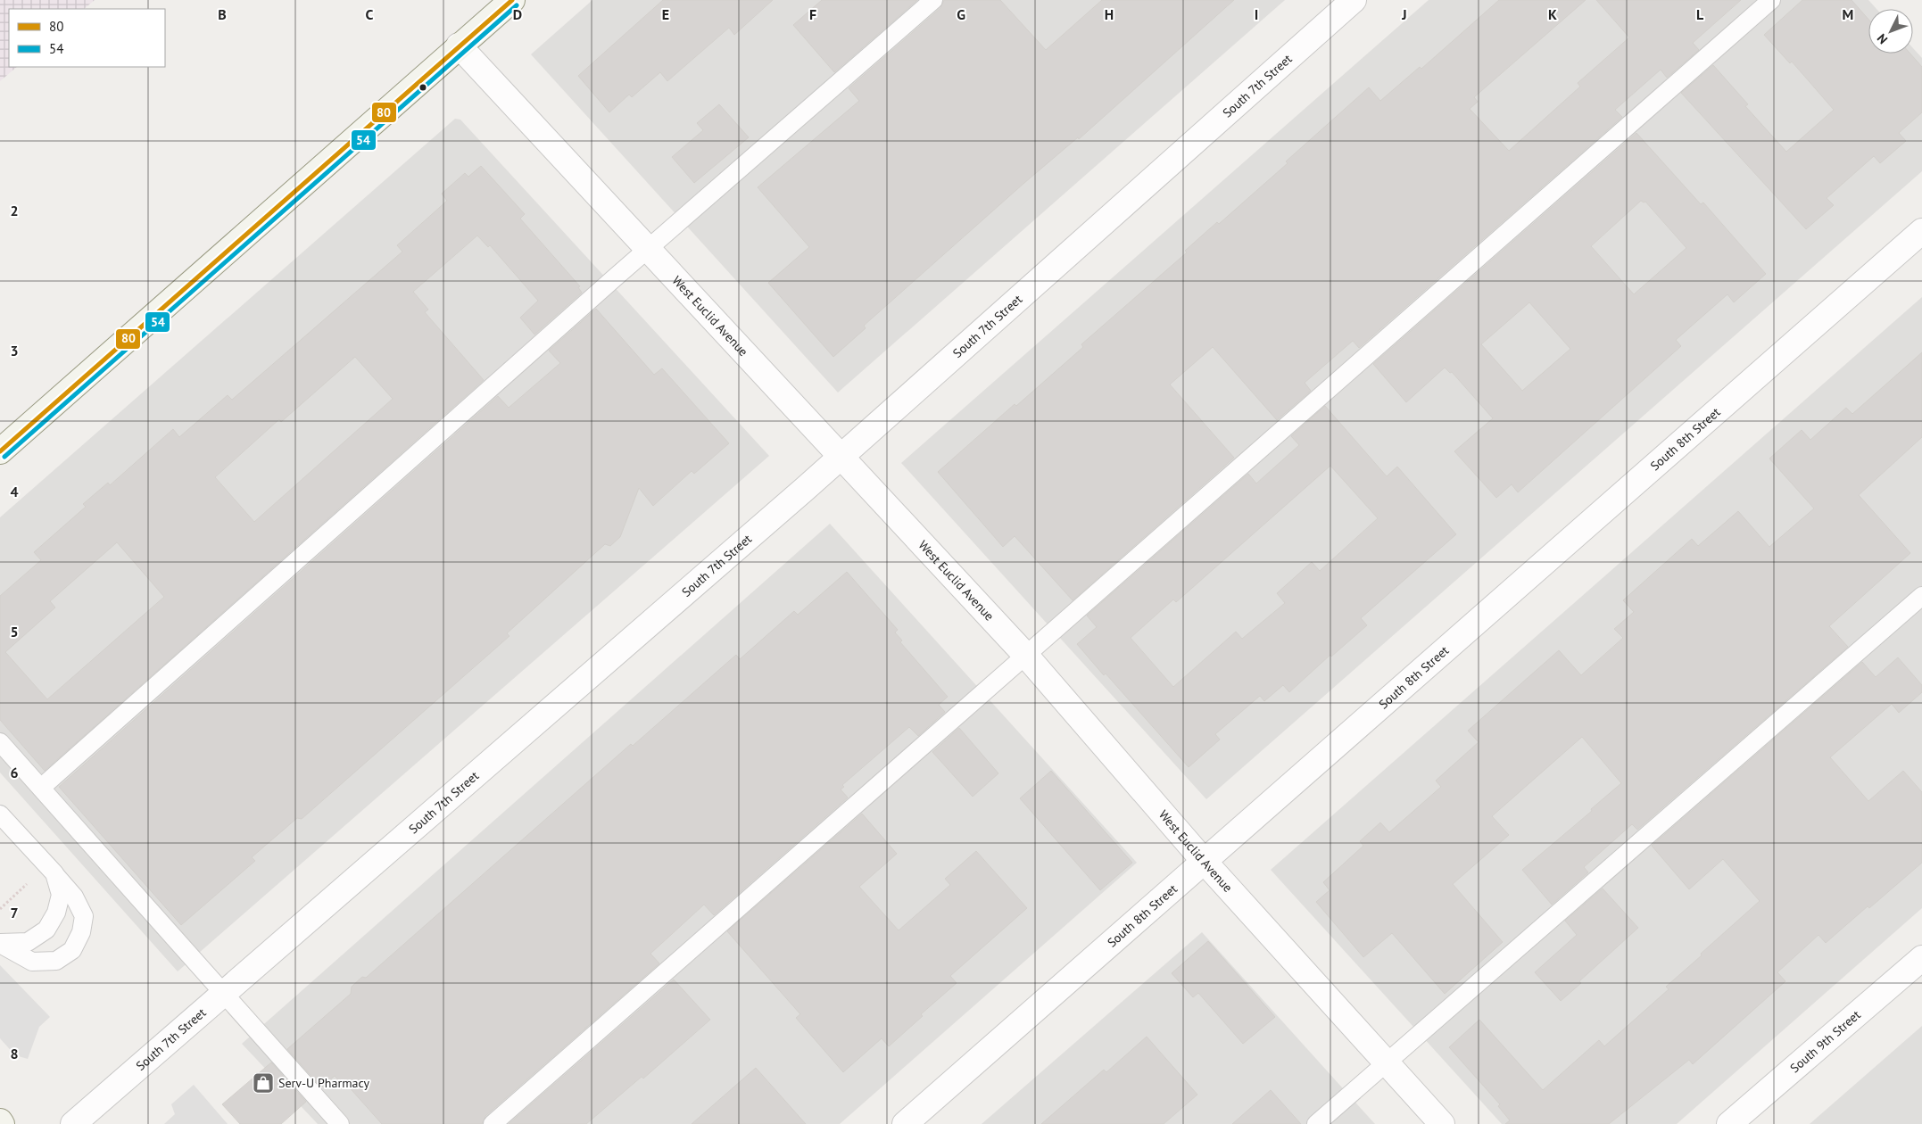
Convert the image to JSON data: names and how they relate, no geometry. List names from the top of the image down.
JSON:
{
  "streets": {
    "street": [
      "South 7th Street",
      "West Euclid Avenue",
      "South 8th Street",
      "South 9th Street"
    ]
  },
  "crossings": [
    ["South 7th Street", "West Euclid Avenue"],
    ["West Euclid Avenue", "South 8th Street"]
  ],
  "places": {
    "shop": ["Serv-U Pharmacy"]
  },
  "lines": ["transit line 80", "transit line 54"],
  "legend": ["80", "54"],
  "north": "bottom left",
  "grid": {
    "columns": [
      "B",
      "C",
      "D",
      "E",
      "F",
      "G",
      "H",
      "I",
      "J",
      "K",
      "L",
      "M"
    ],
    "rows": [
      "2",
      "3",
      "4",
      "5",
      "6",
      "7",
      "8"
    ]
  }
}
